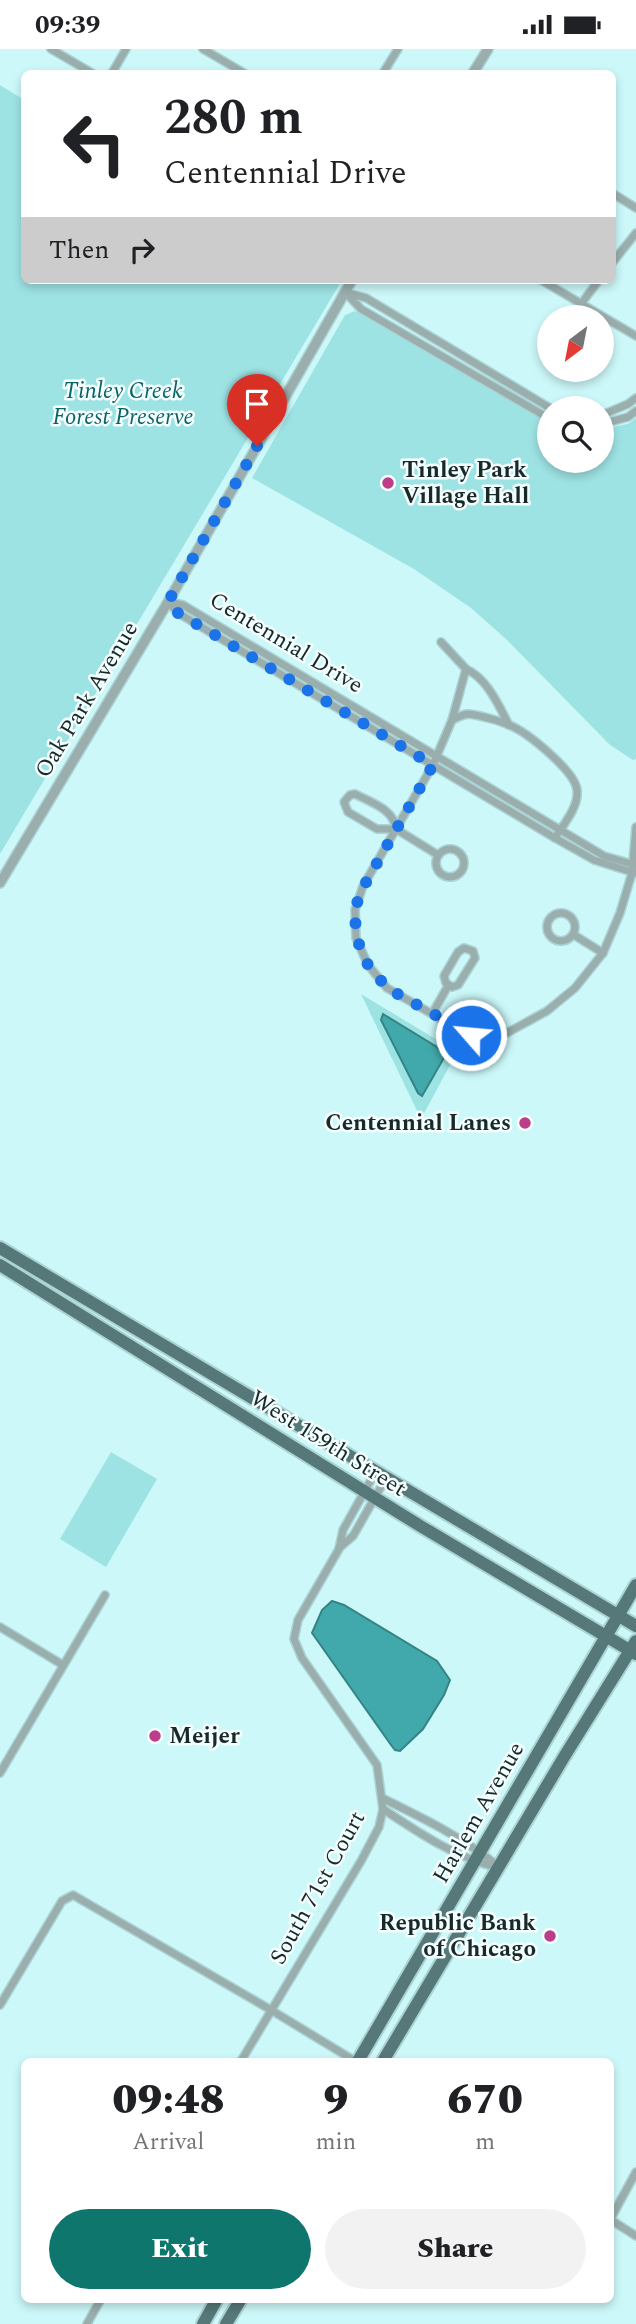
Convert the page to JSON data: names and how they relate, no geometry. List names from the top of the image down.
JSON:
{
  "streets": {
    "main road": ["West 159th Street", "Harlem Avenue"],
    "street": ["Centennial Drive", "Oak Park Avenue", "South 71st Court"]
  },
  "crossings": [
    ["Centennial Drive", "Oak Park Avenue"],
    ["West 159th Street", "Harlem Avenue"],
    ["West 159th Street", "South 71st Court"]
  ],
  "parks": ["Tinley Creek Forest Preserve"],
  "places": [
    "Tinley Park Village Hall",
    "Centennial Lanes",
    "Meijer",
    "Republic Bank of Chicago"
  ],
  "north": "bottom left",
  "page": {
    "status": "09:39",
    "turn": ["280 m", "Centennial Drive"],
    "then": "Then",
    "eta": [
      "09:48",
      "Arrival",
      "9",
      "min",
      "670",
      "m"
    ],
    "buttons": ["Exit", "Share"]
  }
}
